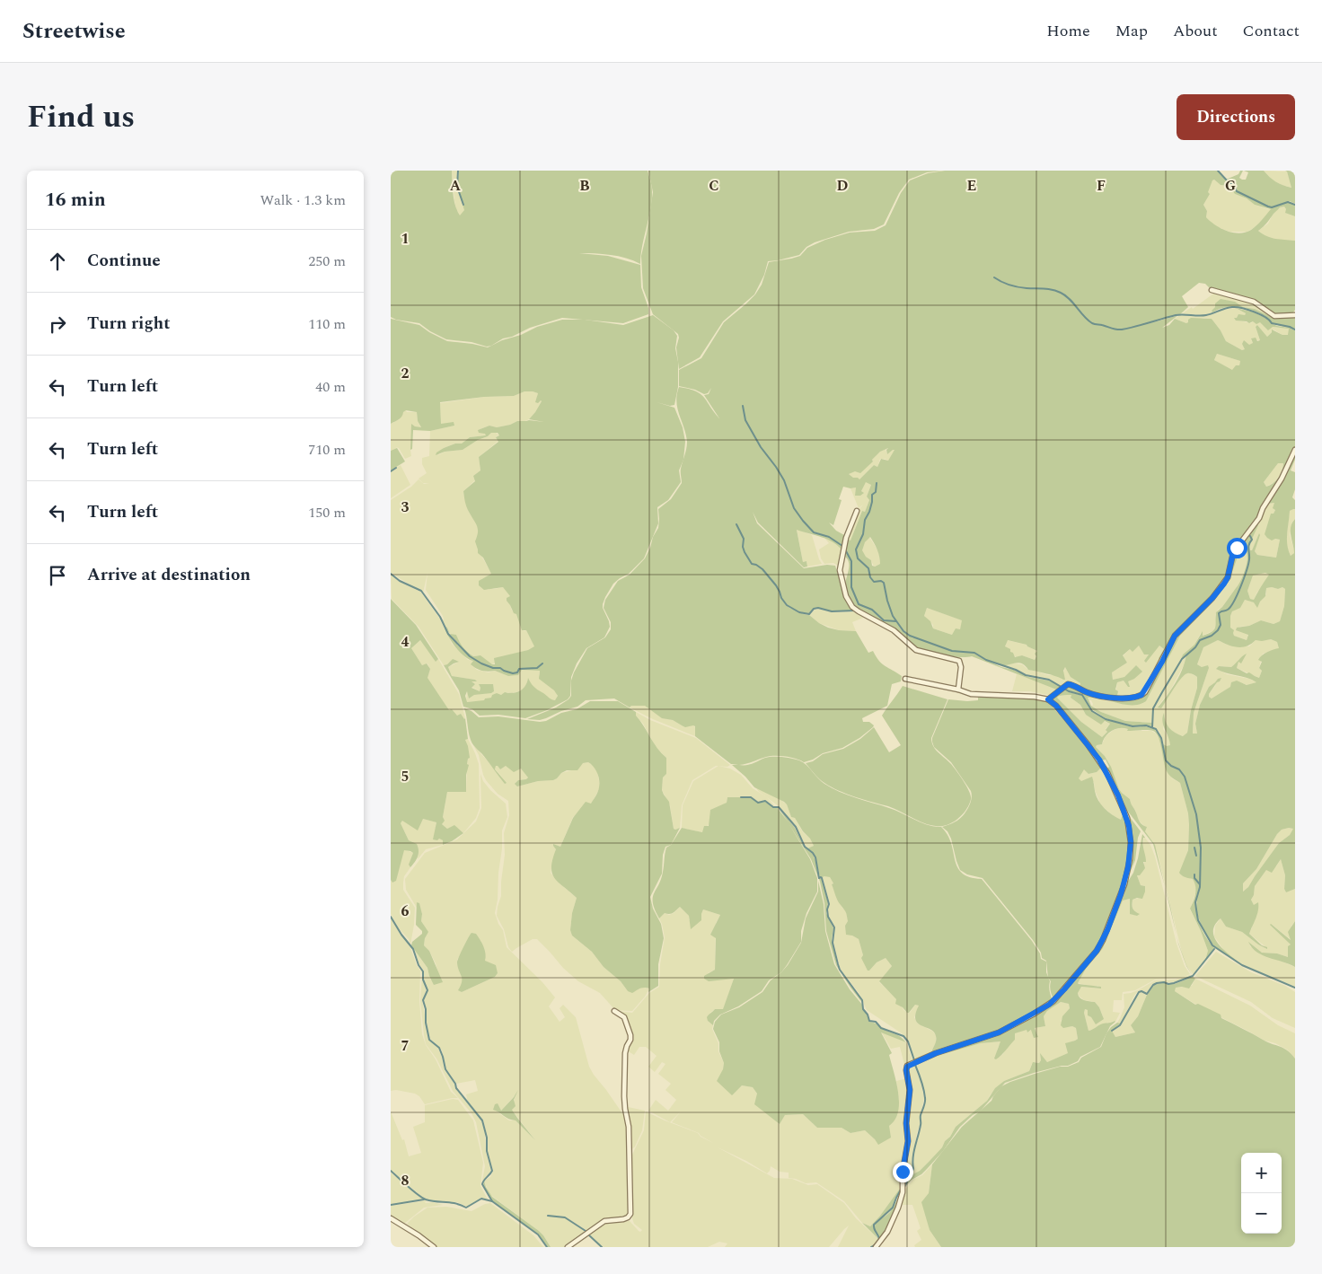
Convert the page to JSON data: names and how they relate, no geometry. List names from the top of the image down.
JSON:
{
  "page": {
    "header": "Streetwise",
    "nav": [
      "Home",
      "Map",
      "About",
      "Contact"
    ],
    "title": "Find us",
    "buttons": "Directions",
    "heading": ["16 min", "Walk · 1.3 km"],
    "list": [
      ["Continue", "250 m"],
      ["Turn right", "110 m"],
      ["Turn left", "40 m"],
      ["Turn left", "710 m"],
      ["Turn left", "150 m"],
      "Arrive at destination"
    ],
    "map_buttons": ["+", "−"]
  },
  "grid": {
    "columns": [
      "A",
      "B",
      "C",
      "D",
      "E",
      "F",
      "G"
    ],
    "rows": [
      "1",
      "2",
      "3",
      "4",
      "5",
      "6",
      "7",
      "8"
    ]
  }
}
